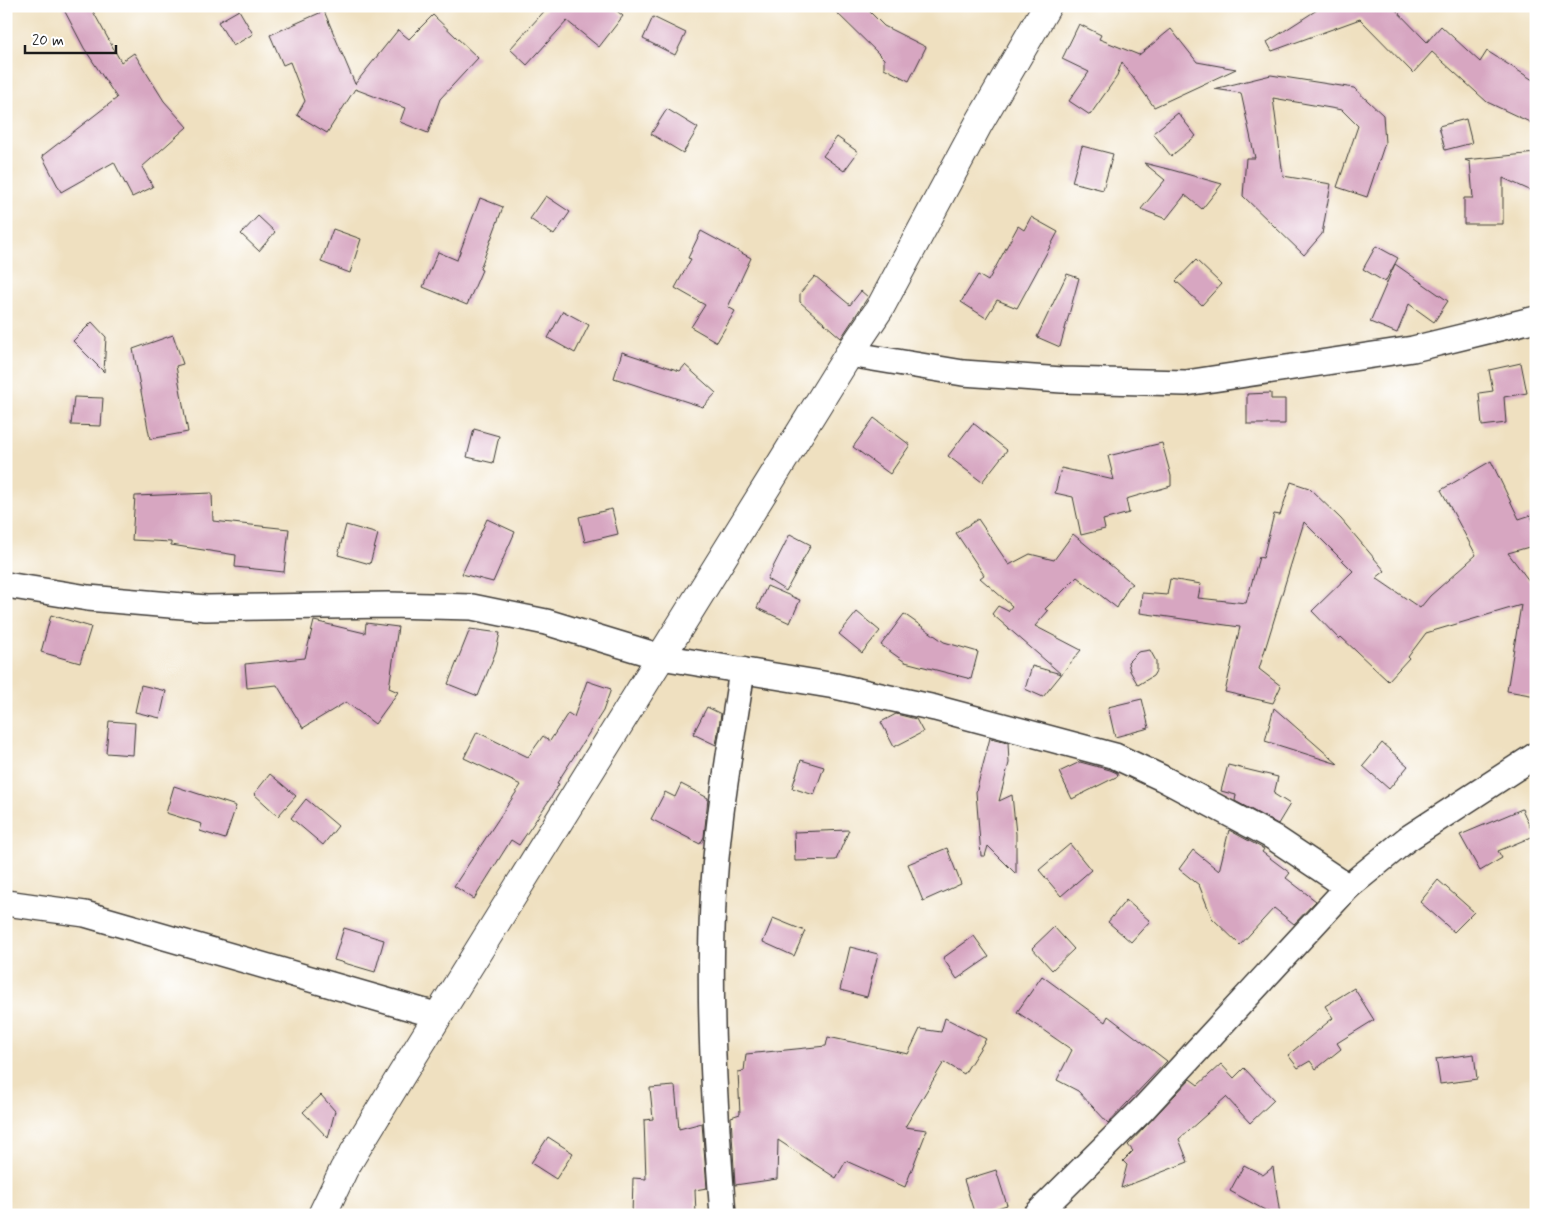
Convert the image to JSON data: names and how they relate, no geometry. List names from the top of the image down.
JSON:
{
  "scale_bar": "20 m"
}
